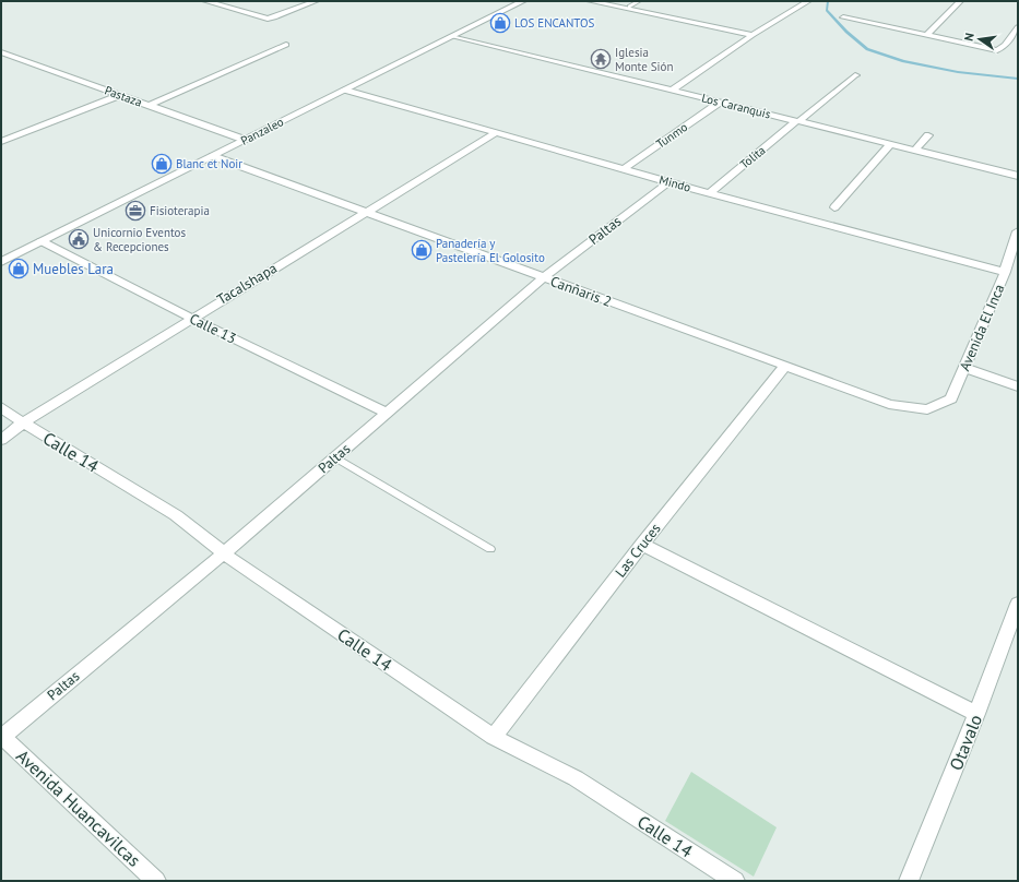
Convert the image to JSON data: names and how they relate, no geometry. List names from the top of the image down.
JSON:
{
  "streets": {
    "street": [
      "Pastaza",
      "Los Caranquis",
      "Panzaleo",
      "Tunmo",
      "Tolita",
      "Mindo",
      "Paltas",
      "Tacalshapa",
      "Canñaris 2",
      "Avenida El Inca",
      "Calle 13",
      "Calle 14",
      "Las Cruces",
      "Otavalo",
      "Avenida Huancavilcas"
    ]
  },
  "crossings": [
    ["Pastaza", "Panzaleo"],
    ["Los Caranquis", "Panzaleo"],
    ["Los Caranquis", "Tunmo"],
    ["Los Caranquis", "Tolita"],
    ["Panzaleo", "Mindo"],
    ["Panzaleo", "Canñaris 2"],
    ["Panzaleo", "Calle 13"],
    ["Tunmo", "Mindo"],
    ["Tolita", "Mindo"],
    ["Mindo", "Paltas"],
    ["Mindo", "Tacalshapa"],
    ["Mindo", "Avenida El Inca"],
    ["Paltas", "Canñaris 2"],
    ["Paltas", "Calle 13"],
    ["Paltas", "Calle 14"],
    ["Paltas", "Avenida Huancavilcas"],
    ["Tacalshapa", "Canñaris 2"],
    ["Tacalshapa", "Calle 13"],
    ["Tacalshapa", "Calle 14"],
    ["Canñaris 2", "Avenida El Inca"],
    ["Canñaris 2", "Las Cruces"],
    ["Calle 14", "Las Cruces"]
  ],
  "places": {
    "shop": [
      "LOS ENCANTOS",
      "Blanc et Noir",
      "Panadería y Pastelería El Golosito",
      "Muebles Lara"
    ],
    "temple": ["Iglesia Monte Sión"],
    "office": ["Fisioterapia"],
    "public building": ["Unicornio Eventos & Recepciones"]
  },
  "north": "left"
}
